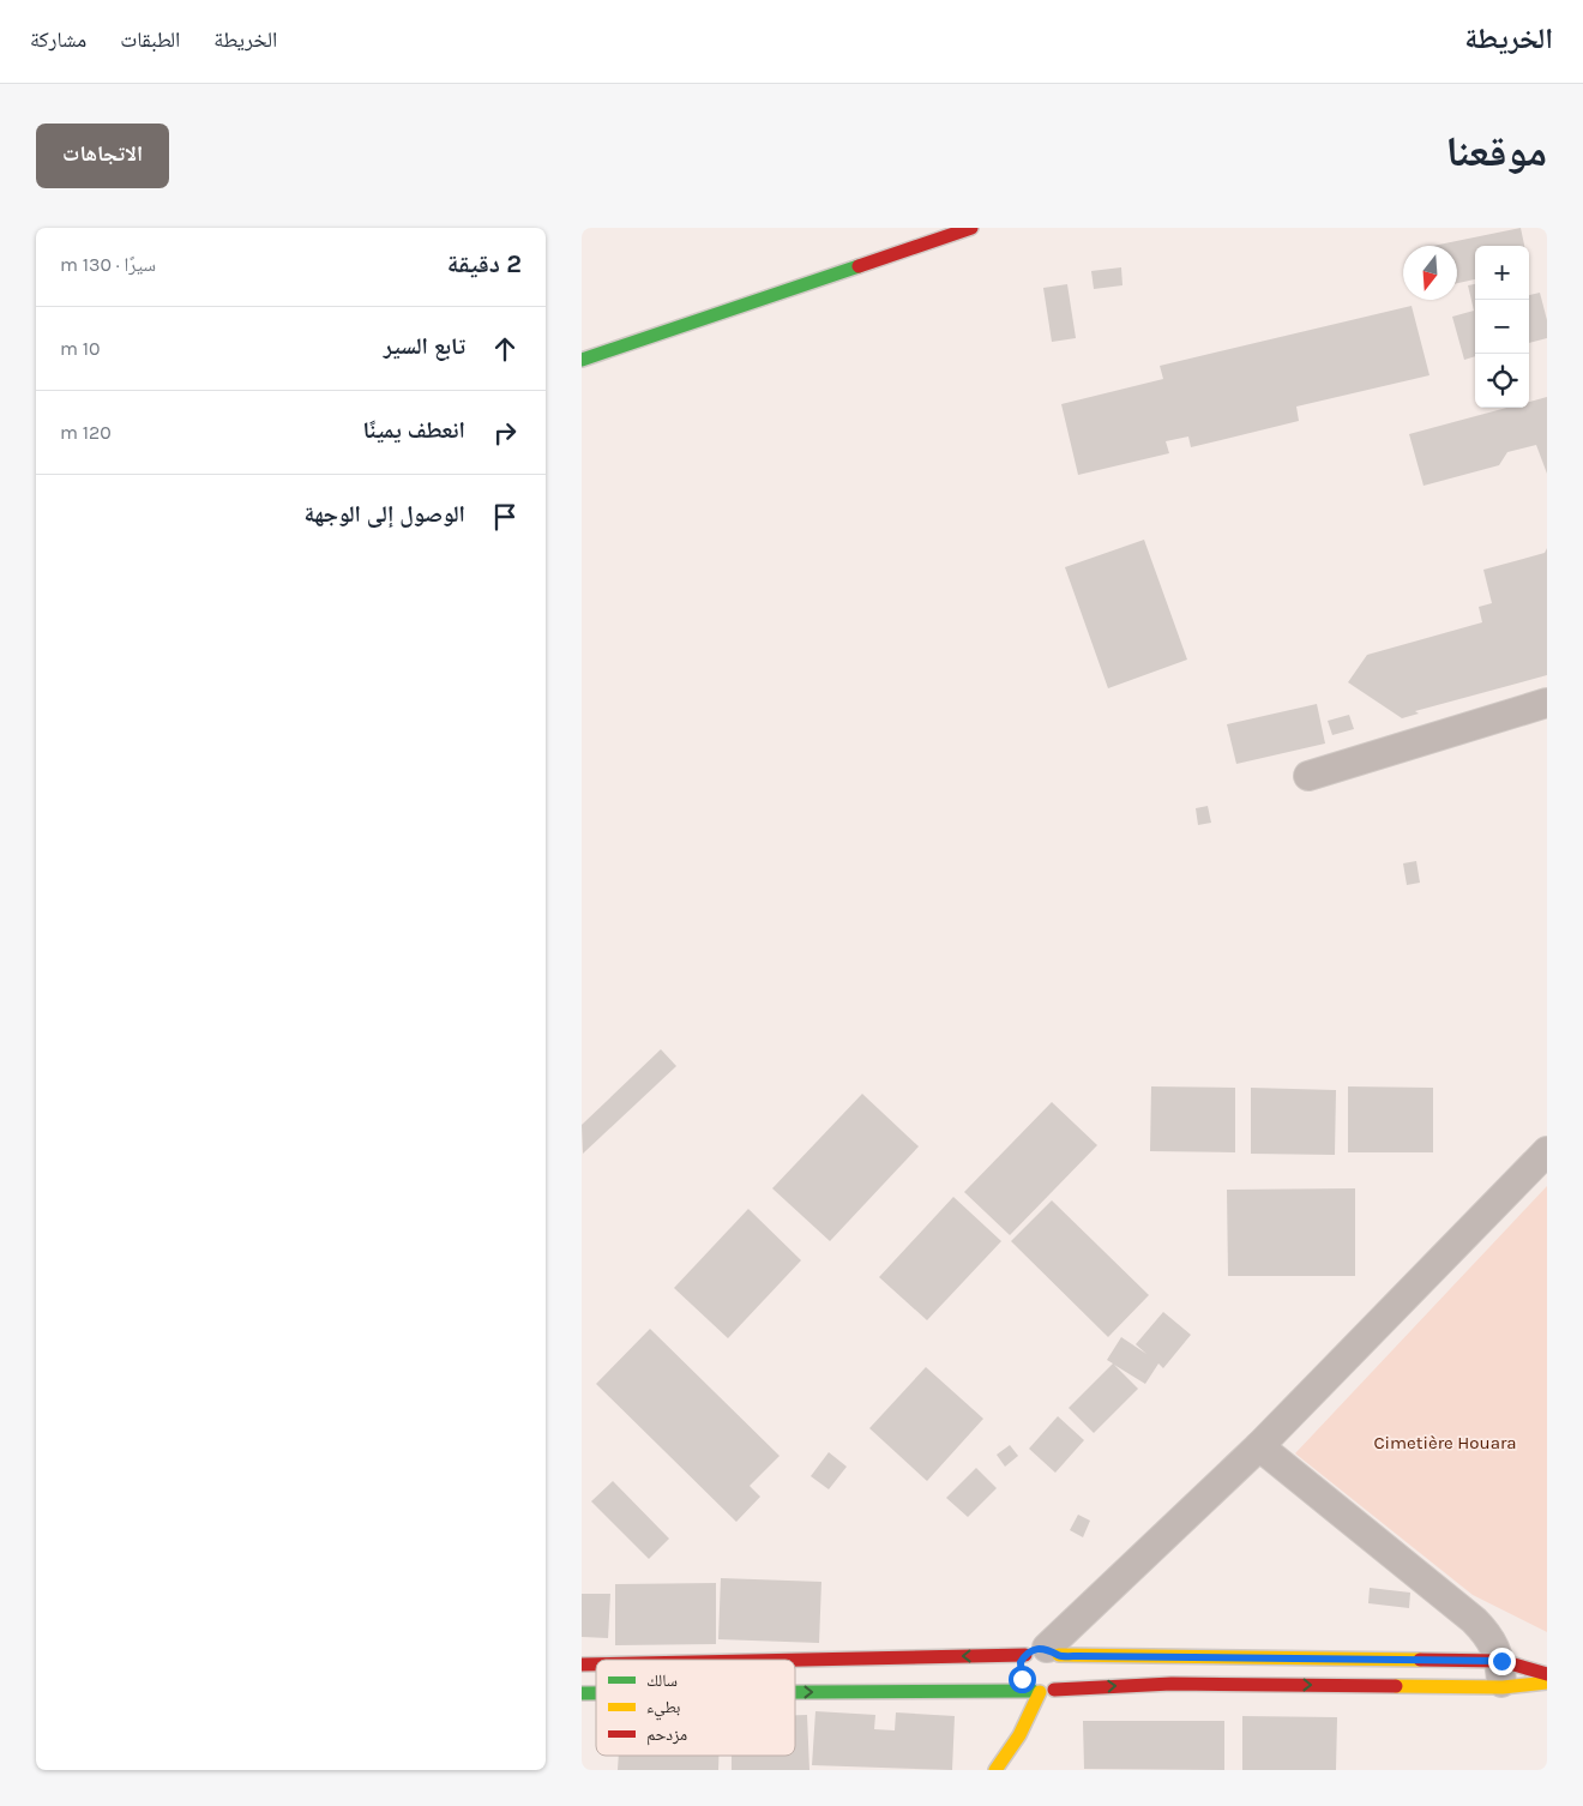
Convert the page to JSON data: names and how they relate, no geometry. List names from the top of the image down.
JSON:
{
  "parks": ["Cimetière Houara"],
  "legend": ["سالك", "بطيء", "مزدحم"],
  "north": "bottom",
  "page": {
    "header": "الخريطة",
    "nav": ["الخريطة", "الطبقات", "مشاركة"],
    "title": "موقعنا",
    "buttons": "الاتجاهات",
    "heading": ["2 دقيقة", "سيرًا · 130 m"],
    "map_buttons": ["+", "−"],
    "list": [
      ["تابع السير", "10 m"],
      ["انعطف يمينًا", "120 m"],
      "الوصول إلى الوجهة"
    ]
  }
}
